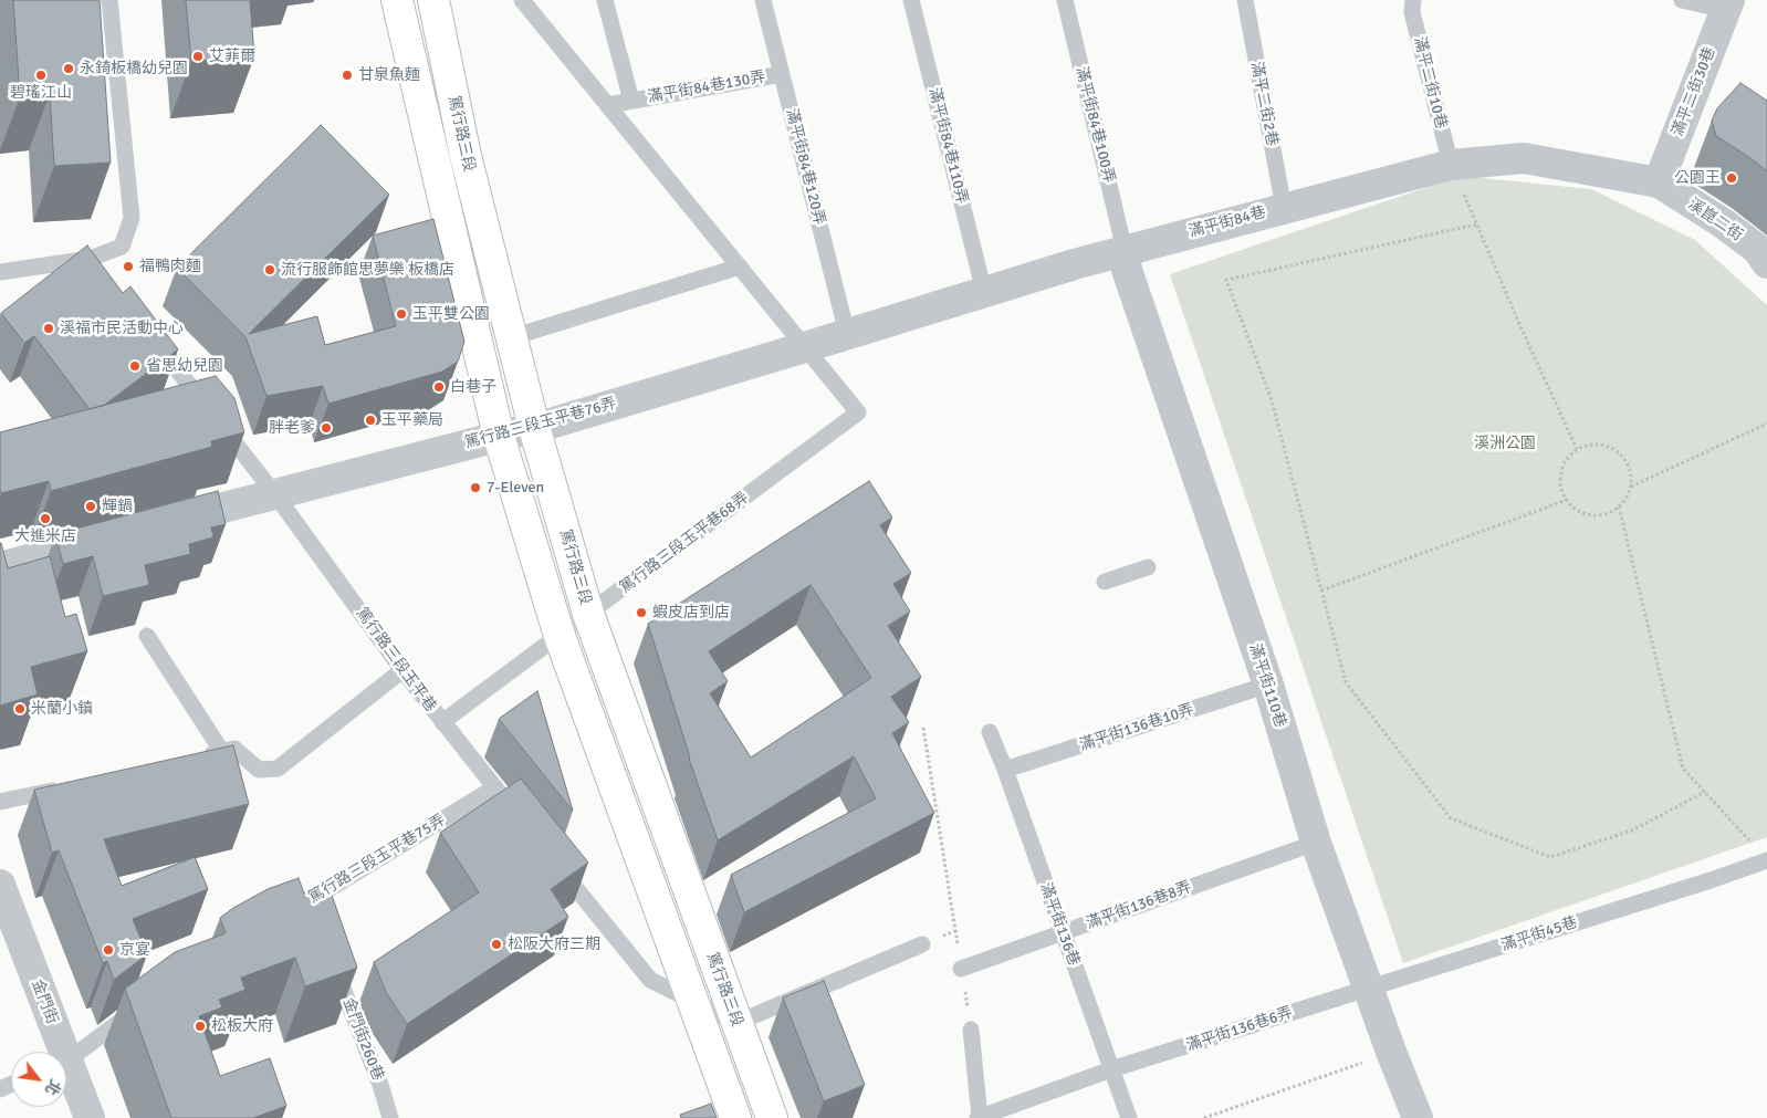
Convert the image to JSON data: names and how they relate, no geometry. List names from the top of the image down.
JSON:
{
  "streets": {
    "street": [
      "滿平二街30巷",
      "篤行路三段",
      "溪崑二街",
      "滿平街84巷",
      "篤行路三段玉平巷76弄",
      "滿平街110巷",
      "金門街"
    ],
    "lane": [
      "滿平二街10巷",
      "滿平街84巷130弄",
      "滿平二街2巷",
      "滿平街84巷100弄",
      "滿平街84巷110弄",
      "滿平街84巷120弄",
      "篤行路三段玉平巷68弄",
      "篤行路三段玉平巷",
      "滿平街136巷10弄",
      "篤行路三段玉平巷75弄",
      "滿平街136巷8弄",
      "滿平街136巷",
      "滿平街45巷",
      "滿平街136巷6弄",
      "金門街260巷"
    ]
  },
  "crossings": [
    ["滿平二街10巷", "滿平街84巷"],
    ["滿平街84巷130弄", "滿平街84巷120弄"],
    ["滿平二街30巷", "溪崑二街"],
    ["滿平二街30巷", "滿平街84巷"],
    ["滿平二街2巷", "滿平街84巷"],
    ["滿平街84巷100弄", "滿平街84巷"],
    ["滿平街84巷100弄", "滿平街110巷"],
    ["篤行路三段", "篤行路三段玉平巷76弄"],
    ["篤行路三段", "篤行路三段玉平巷68弄"],
    ["滿平街84巷110弄", "滿平街84巷"],
    ["滿平街84巷120弄", "滿平街84巷"],
    ["溪崑二街", "滿平街84巷"],
    ["滿平街84巷", "篤行路三段玉平巷76弄"],
    ["滿平街84巷", "篤行路三段玉平巷68弄"],
    ["滿平街84巷", "滿平街110巷"],
    ["篤行路三段玉平巷76弄", "篤行路三段玉平巷68弄"],
    ["篤行路三段玉平巷76弄", "篤行路三段玉平巷"],
    ["篤行路三段玉平巷68弄", "篤行路三段玉平巷"],
    ["篤行路三段玉平巷", "篤行路三段玉平巷75弄"],
    ["滿平街110巷", "滿平街136巷10弄"],
    ["滿平街110巷", "滿平街136巷8弄"],
    ["滿平街110巷", "滿平街45巷"],
    ["滿平街110巷", "滿平街136巷6弄"],
    ["滿平街136巷10弄", "滿平街136巷"],
    ["滿平街136巷8弄", "滿平街136巷"],
    ["滿平街136巷", "滿平街136巷6弄"],
    ["滿平街45巷", "滿平街136巷6弄"]
  ],
  "parks": ["溪洲公園"],
  "places": [
    "艾菲爾",
    "永錡板橋幼兒園",
    "碧瑤江山",
    "甘泉魚麵",
    "公園王",
    "福鴨肉麵",
    "流行服飾館思夢樂 板橋店",
    "玉平雙公園",
    "溪福市民活動中心",
    "省思幼兒園",
    "白巷子",
    "玉平藥局",
    "胖老爹",
    "7-Eleven",
    "輝鍋",
    "大進米店",
    "蝦皮店到店",
    "米蘭小鎮",
    "松阪大府三期",
    "京宴",
    "松板大府"
  ],
  "north": "bottom right"
}
